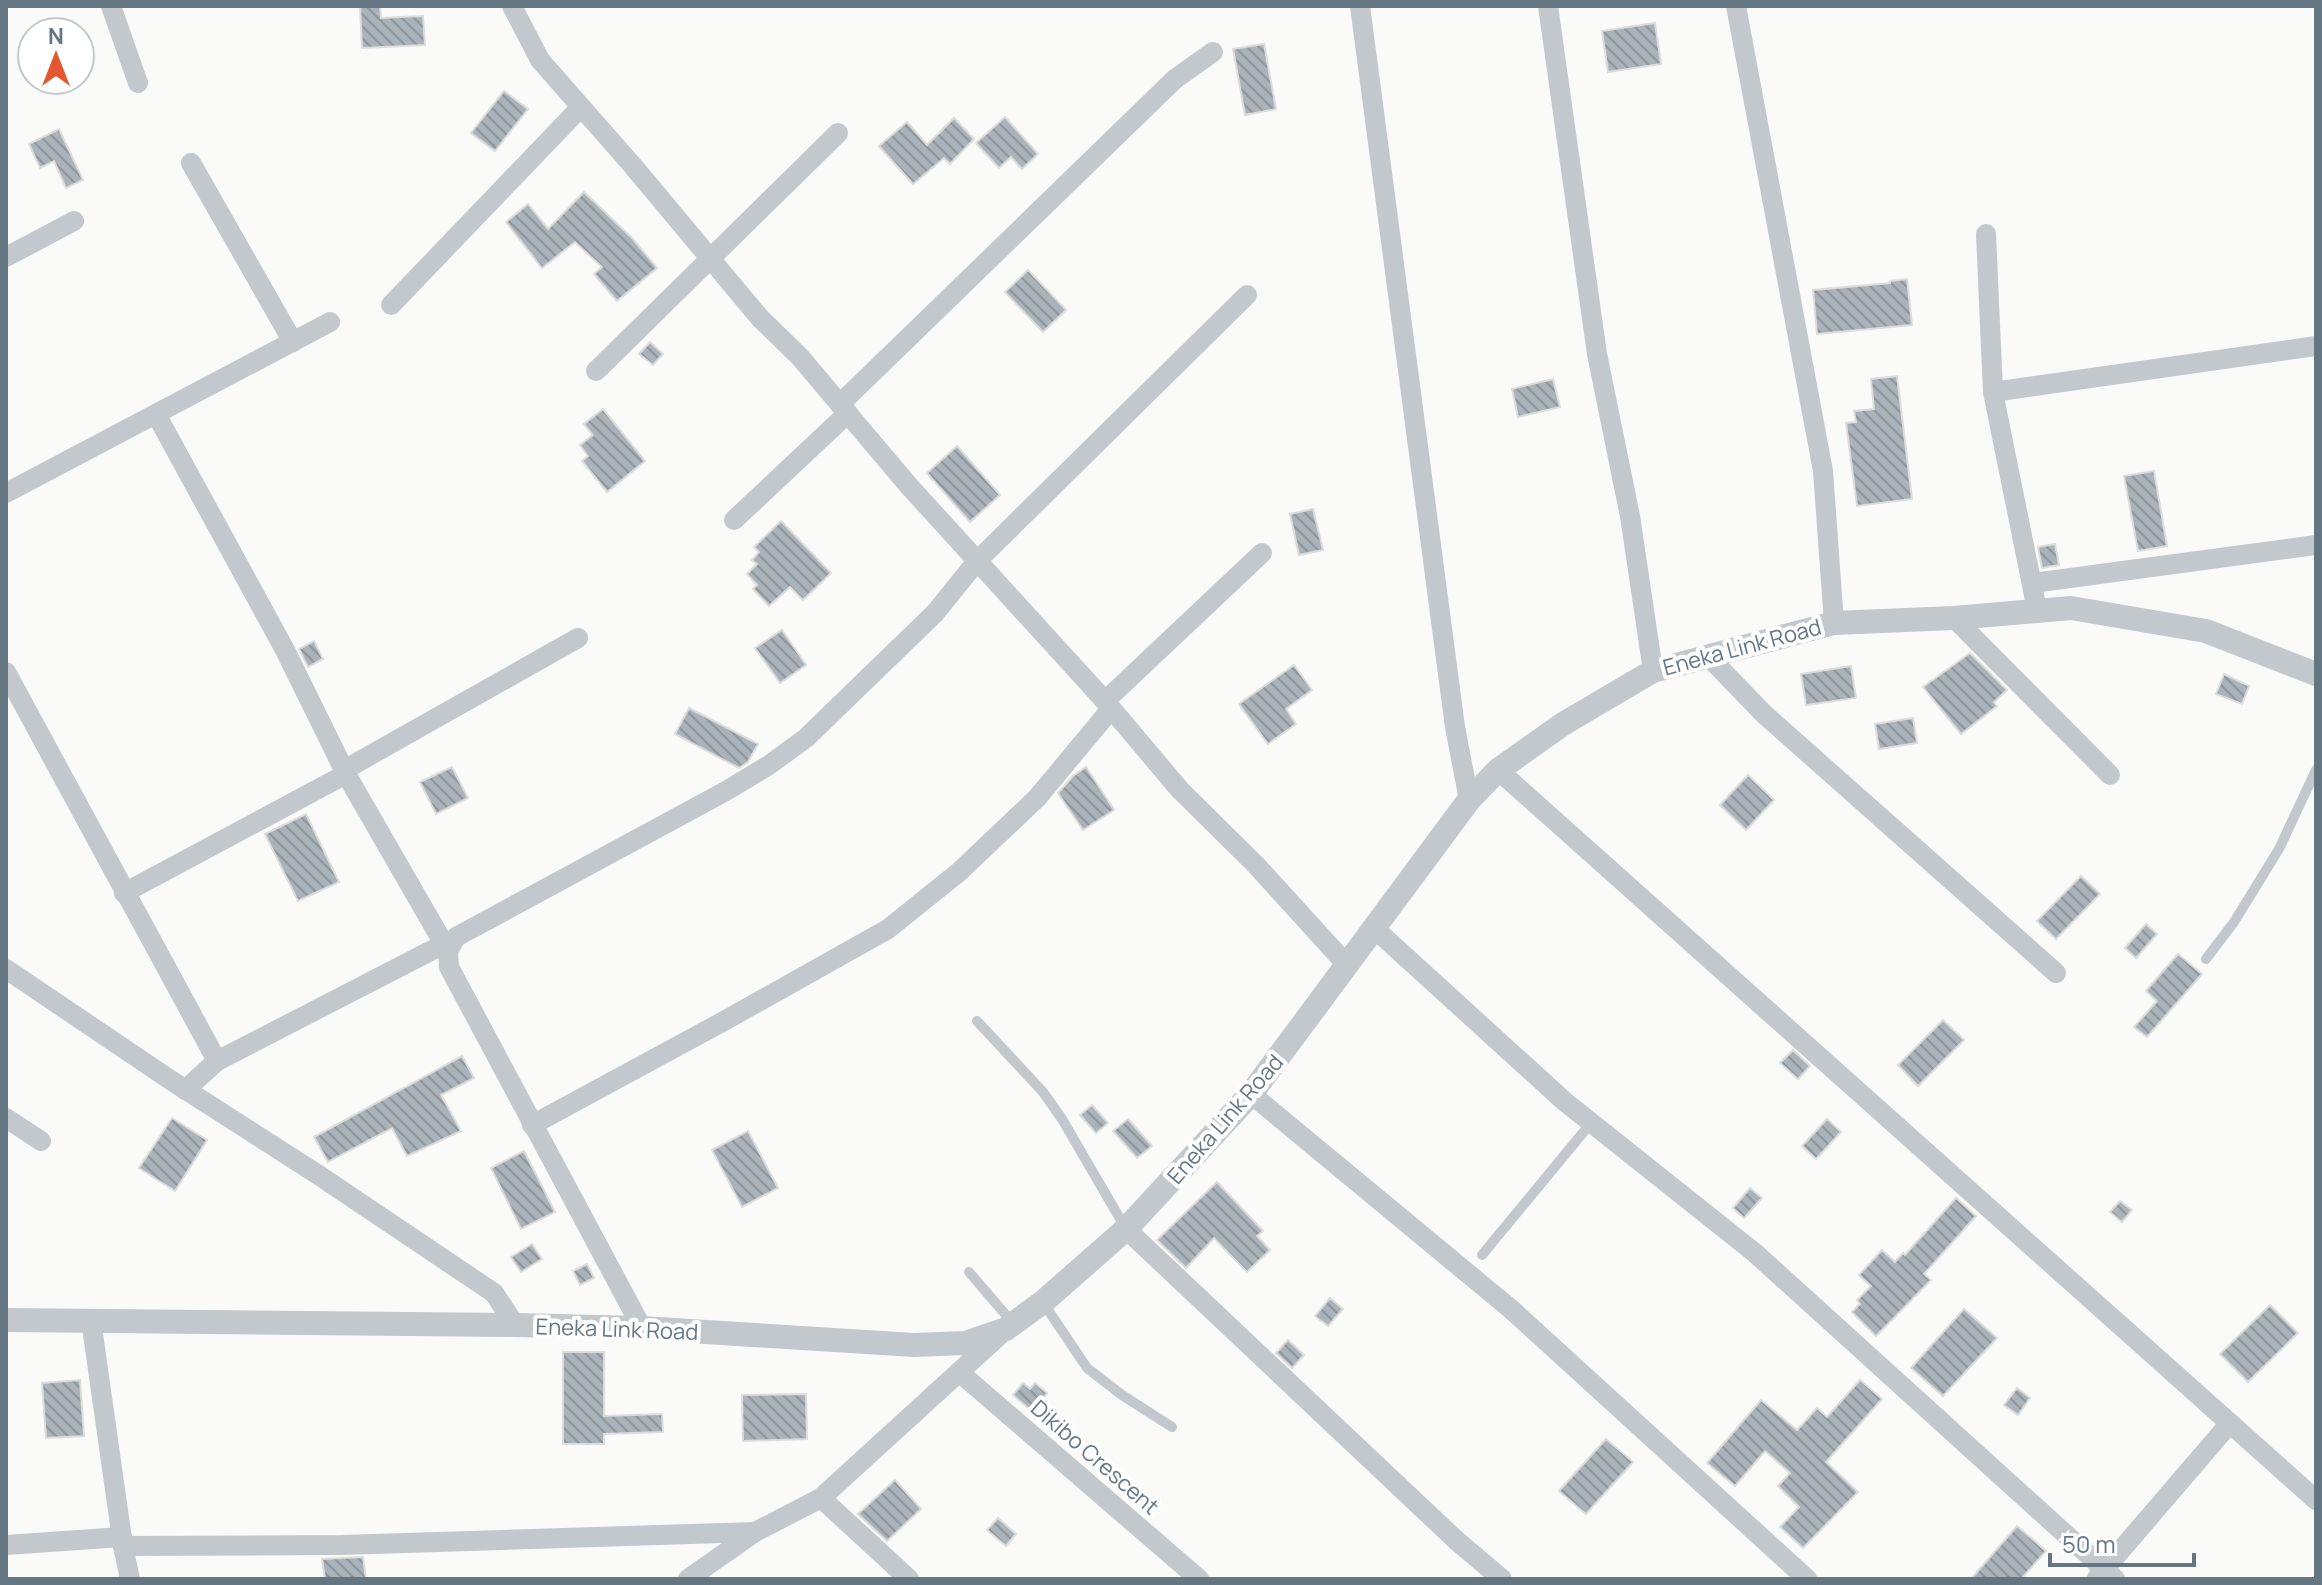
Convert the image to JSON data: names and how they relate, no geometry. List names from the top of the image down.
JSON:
{
  "streets": {
    "street": ["Eneka Link Road", "Dikibo Crescent"]
  },
  "scale_bar": "50 m",
  "north": "top"
}
